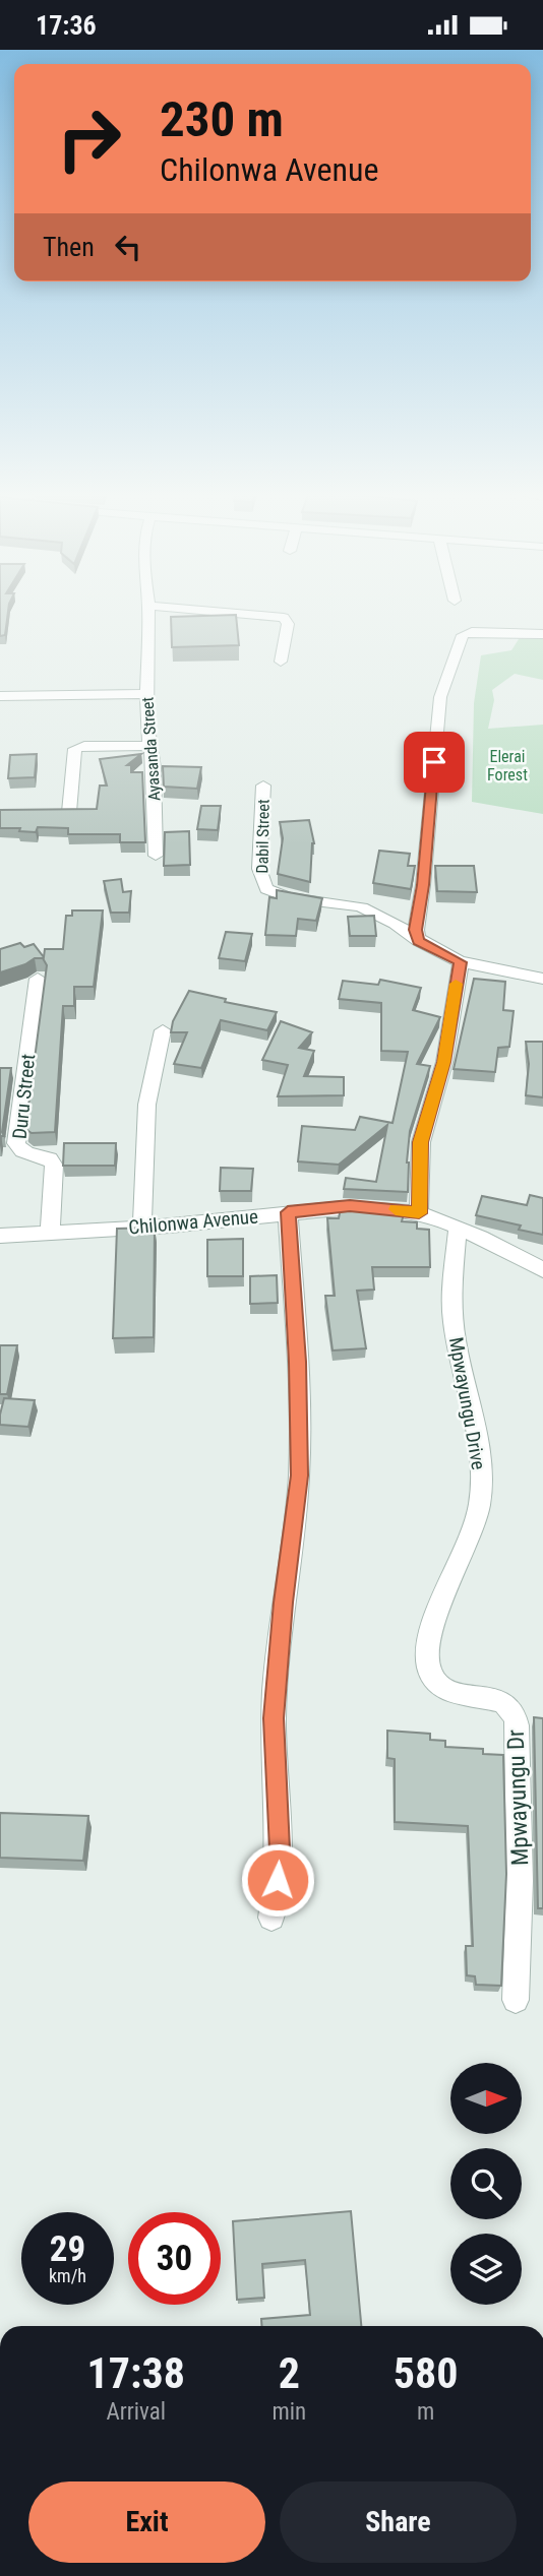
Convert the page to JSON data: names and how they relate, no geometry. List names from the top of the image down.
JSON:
{
  "streets": {
    "street": [
      "Ayasanda Street",
      "Dabil Street",
      "Duru Street",
      "Chilonwa Avenue",
      "Mpwayungu Drive",
      "Mpwayungu Dr"
    ]
  },
  "crossings": [
    ["Duru Street", "Chilonwa Avenue"],
    ["Chilonwa Avenue", "Mpwayungu Drive"],
    ["Mpwayungu Drive", "Mpwayungu Dr"]
  ],
  "parks": ["Elerai Forest"],
  "north": "right",
  "page": {
    "status": "17:36",
    "turn": ["230 m", "Chilonwa Avenue"],
    "then": "Then",
    "speed": "29 km/h",
    "limit": "30",
    "eta": [
      "17:38",
      "Arrival",
      "2",
      "min",
      "580",
      "m"
    ],
    "buttons": ["Exit", "Share"]
  }
}
